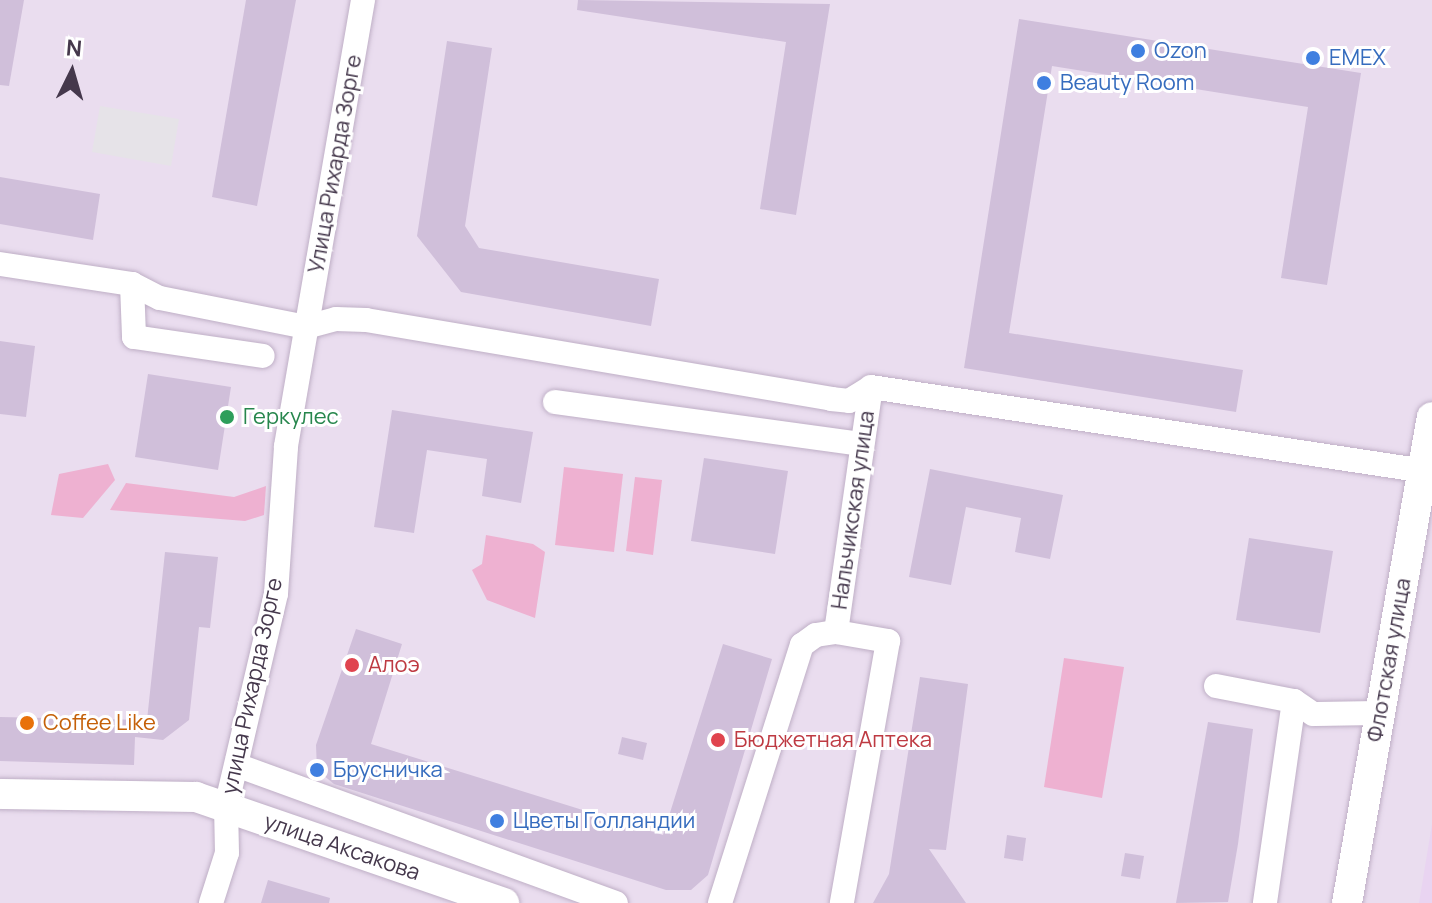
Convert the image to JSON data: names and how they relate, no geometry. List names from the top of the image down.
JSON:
{
  "streets": {
    "street": [
      "Улица Рихарда Зорге",
      "Нальчикская улица",
      "Флотская улица",
      "улица Рихарда Зорге",
      "улица Аксакова"
    ]
  },
  "crossings": [
    ["Улица Рихарда Зорге", "улица Рихарда Зорге"],
    ["улица Рихарда Зорге", "улица Аксакова"]
  ],
  "places": [
    "Ozon",
    "EMEX",
    "Beauty Room",
    "Геркулес",
    "Алоэ",
    "Coffee Like",
    "Бюджетная Аптека",
    "Брусничка",
    "Цветы Голландии"
  ],
  "north": "top"
}
